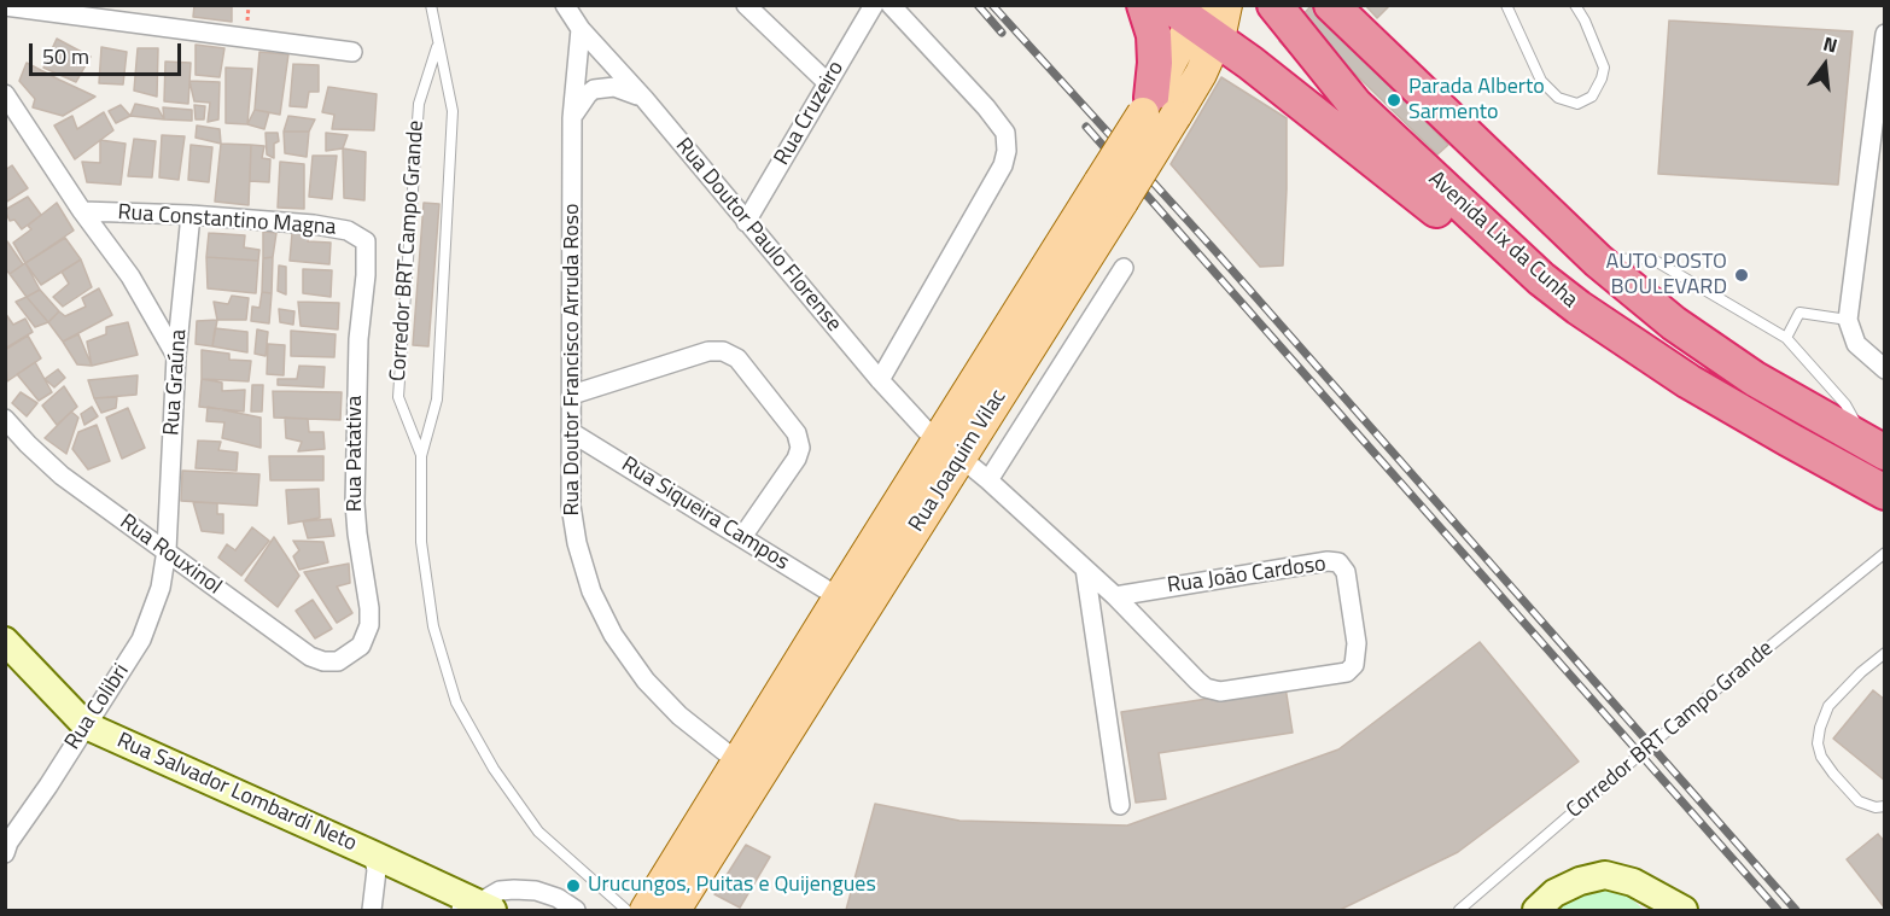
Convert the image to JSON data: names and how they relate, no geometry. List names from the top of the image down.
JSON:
{
  "streets": {
    "highway": ["Avenida Lix da Cunha"],
    "main road": ["Rua Joaquim Vilac", "Rua Salvador Lombardi Neto"],
    "street": [
      "Rua Cruzeiro",
      "Rua Constantino Magna",
      "Rua Doutor Paulo Florense",
      "Rua Doutor Francisco Arruda Roso",
      "Rua Graúna",
      "Rua Patativa",
      "Rua Siqueira Campos",
      "Rua Rouxinol",
      "Rua João Cardoso",
      "Rua Colibri"
    ],
    "lane": ["Corredor BRT Campo Grande"]
  },
  "crossings": [
    ["Rua Cruzeiro", "Rua Doutor Paulo Florense"],
    ["Rua Constantino Magna", "Rua Graúna"],
    ["Rua Constantino Magna", "Rua Patativa"],
    ["Rua Doutor Paulo Florense", "Rua Doutor Francisco Arruda Roso"],
    ["Rua Doutor Paulo Florense", "Rua Joaquim Vilac"],
    ["Rua Doutor Paulo Florense", "Rua João Cardoso"],
    ["Rua Doutor Francisco Arruda Roso", "Rua Joaquim Vilac"],
    ["Rua Doutor Francisco Arruda Roso", "Rua Siqueira Campos"],
    ["Rua Graúna", "Rua Rouxinol"],
    ["Rua Graúna", "Rua Colibri"],
    ["Rua Patativa", "Rua Rouxinol"],
    ["Rua Joaquim Vilac", "Rua Siqueira Campos"],
    ["Rua Joaquim Vilac", "Rua João Cardoso"],
    ["Rua Rouxinol", "Rua Colibri"],
    ["Rua Colibri", "Rua Salvador Lombardi Neto"]
  ],
  "places": ["Parada Alberto Sarmento", "AUTO POSTO BOULEVARD", "Urucungos, Puitas e Quijengues"],
  "scale_bar": "50 m",
  "north": "top"
}
